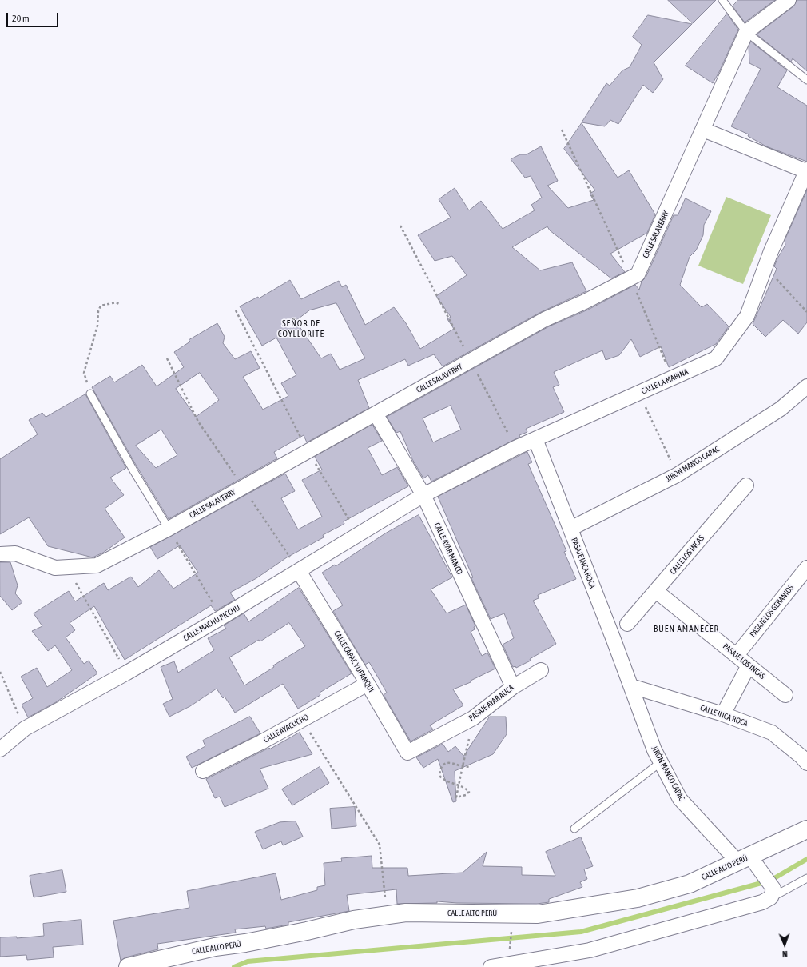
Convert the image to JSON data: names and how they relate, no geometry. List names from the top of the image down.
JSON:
{
  "streets": {
    "street": [
      "CALLE SALAVERRY",
      "CALLE LA MARINA",
      "JIRÓN MANCO CAPAC",
      "CALLE AYAR MANCO",
      "CALLE LOS INCAS",
      "PASAJE INCA ROCA",
      "PASAJE LOS GERANIOS",
      "CALLE MACHU PICCHU",
      "CALLE CÁPAC YUPANQUI",
      "PASAJE LOS INCAS",
      "PASAJE AYAR AUCA",
      "CALLE INCA ROCA",
      "CALLE AYACUCHO",
      "CALLE ALTO PERÚ"
    ]
  },
  "crossings": [
    ["CALLE SALAVERRY", "CALLE AYAR MANCO"],
    ["CALLE LA MARINA", "CALLE AYAR MANCO"],
    ["CALLE LA MARINA", "PASAJE INCA ROCA"],
    ["CALLE LA MARINA", "CALLE MACHU PICCHU"],
    ["JIRÓN MANCO CAPAC", "PASAJE INCA ROCA"],
    ["JIRÓN MANCO CAPAC", "CALLE INCA ROCA"],
    ["JIRÓN MANCO CAPAC", "CALLE ALTO PERÚ"],
    ["CALLE AYAR MANCO", "CALLE MACHU PICCHU"],
    ["CALLE AYAR MANCO", "PASAJE AYAR AUCA"],
    ["CALLE LOS INCAS", "PASAJE LOS INCAS"],
    ["PASAJE INCA ROCA", "CALLE INCA ROCA"],
    ["PASAJE LOS GERANIOS", "PASAJE LOS INCAS"],
    ["CALLE MACHU PICCHU", "CALLE CÁPAC YUPANQUI"],
    ["CALLE CÁPAC YUPANQUI", "PASAJE AYAR AUCA"],
    ["CALLE CÁPAC YUPANQUI", "CALLE AYACUCHO"]
  ],
  "districts": ["SEÑOR DE COYLLORITE", "BUEN AMANECER"],
  "scale_bar": "20 m",
  "north": "bottom"
}
